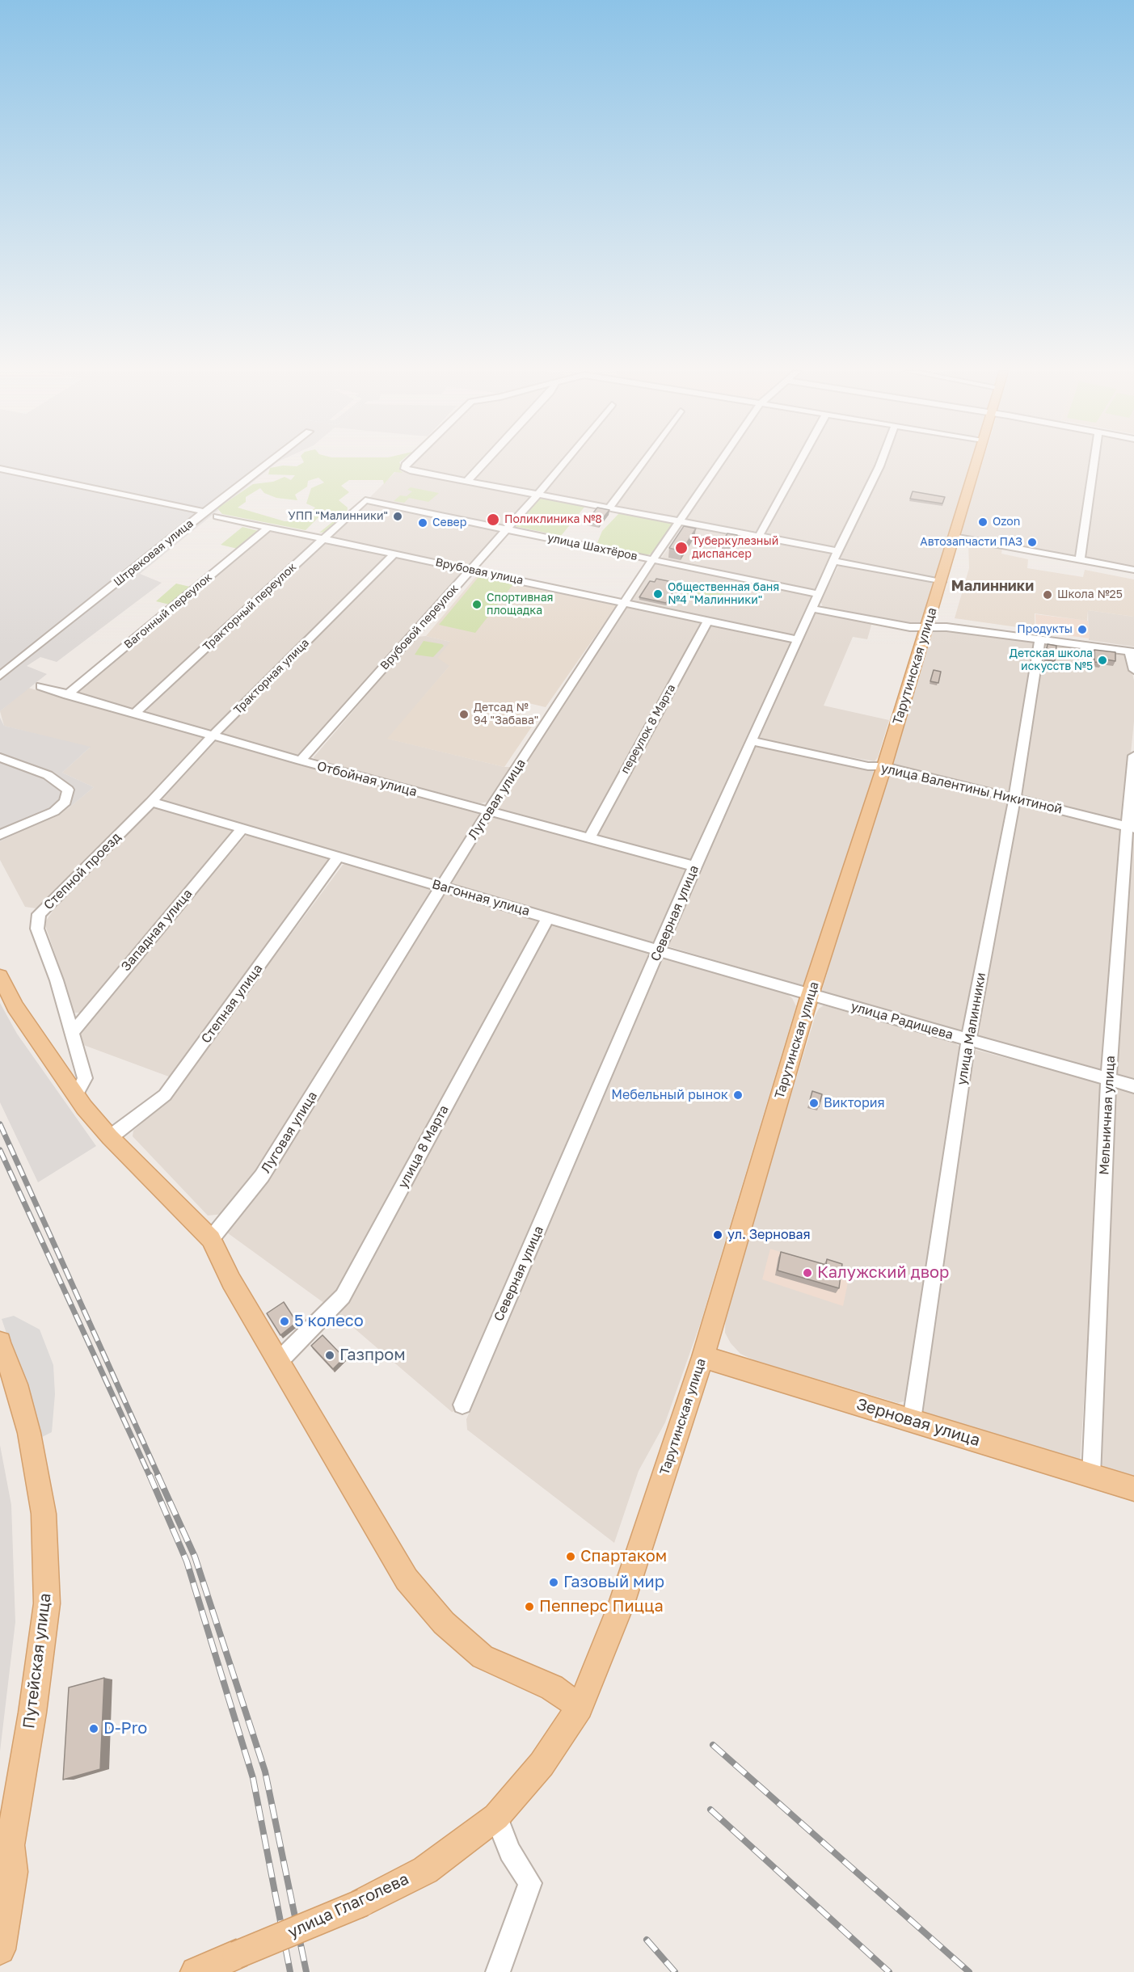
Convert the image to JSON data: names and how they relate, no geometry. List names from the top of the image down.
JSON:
{
  "streets": {
    "main road": [
      "Тарутинская улица",
      "Зерновая улица",
      "Путейская улица",
      "улица Глаголева"
    ],
    "street": [
      "улица Шахтёров",
      "Штрековая улица",
      "Врубовая улица",
      "Тракторный переулок",
      "Вагонный переулок",
      "Врубовой переулок",
      "Тракторная улица",
      "переулок 8 Марта",
      "Отбойная улица",
      "улица Валентины Никитиной",
      "Луговая улица",
      "Степной проезд",
      "Вагонная улица",
      "Северная улица",
      "Западная улица",
      "Степная улица",
      "улица Радищева",
      "улица Малинники",
      "Мельничная улица",
      "улица 8 Марта"
    ]
  },
  "crossings": [
    ["улица Шахтёров", "Тракторный переулок"],
    ["улица Шахтёров", "Врубовой переулок"],
    ["улица Шахтёров", "Луговая улица"],
    ["улица Шахтёров", "Северная улица"],
    ["Врубовая улица", "Тракторный переулок"],
    ["Врубовая улица", "Вагонный переулок"],
    ["Врубовая улица", "Врубовой переулок"],
    ["Врубовая улица", "Тракторная улица"],
    ["Врубовая улица", "переулок 8 Марта"],
    ["Врубовая улица", "Луговая улица"],
    ["Врубовая улица", "Северная улица"],
    ["Тракторный переулок", "Отбойная улица"],
    ["Вагонный переулок", "Отбойная улица"],
    ["Врубовой переулок", "Отбойная улица"],
    ["Тарутинская улица", "улица Валентины Никитиной"],
    ["Тарутинская улица", "Вагонная улица"],
    ["Тарутинская улица", "улица Радищева"],
    ["Тарутинская улица", "Зерновая улица"],
    ["Тарутинская улица", "улица Глаголева"],
    ["Тракторная улица", "Отбойная улица"],
    ["Тракторная улица", "Степной проезд"],
    ["Тракторная улица", "Вагонная улица"],
    ["переулок 8 Марта", "Отбойная улица"],
    ["Отбойная улица", "Луговая улица"],
    ["Отбойная улица", "Северная улица"],
    ["улица Валентины Никитиной", "Северная улица"],
    ["улица Валентины Никитиной", "улица Малинники"],
    ["улица Валентины Никитиной", "Мельничная улица"],
    ["Луговая улица", "Вагонная улица"],
    ["Степной проезд", "Вагонная улица"],
    ["Степной проезд", "Западная улица"],
    ["Вагонная улица", "Северная улица"],
    ["Вагонная улица", "Западная улица"],
    ["Вагонная улица", "Степная улица"],
    ["Вагонная улица", "улица Радищева"],
    ["Вагонная улица", "улица 8 Марта"],
    ["улица Радищева", "улица Малинники"],
    ["улица Радищева", "Мельничная улица"],
    ["улица Малинники", "Зерновая улица"],
    ["Мельничная улица", "Зерновая улица"]
  ],
  "districts": ["Малинники"],
  "places": [
    "УПП \"Малинники\"",
    "Поликлиника №8",
    "Ozon",
    "Север",
    "Автозапчасти ПАЗ",
    "Туберкулезный диспансер",
    "Общественная баня №4 \"Малинники\"",
    "Школа №25",
    "Спортивная площадка",
    "Продукты",
    "Детская школа искусств №5",
    "Детсад № 94 \"Забава\"",
    "Мебельный рынок",
    "Виктория",
    "ул. Зерновая",
    "Калужский двор",
    "5 колесо",
    "Газпром",
    "Спартаком",
    "Газовый мир",
    "Пепперс Пицца",
    "D-Pro"
  ]
}
